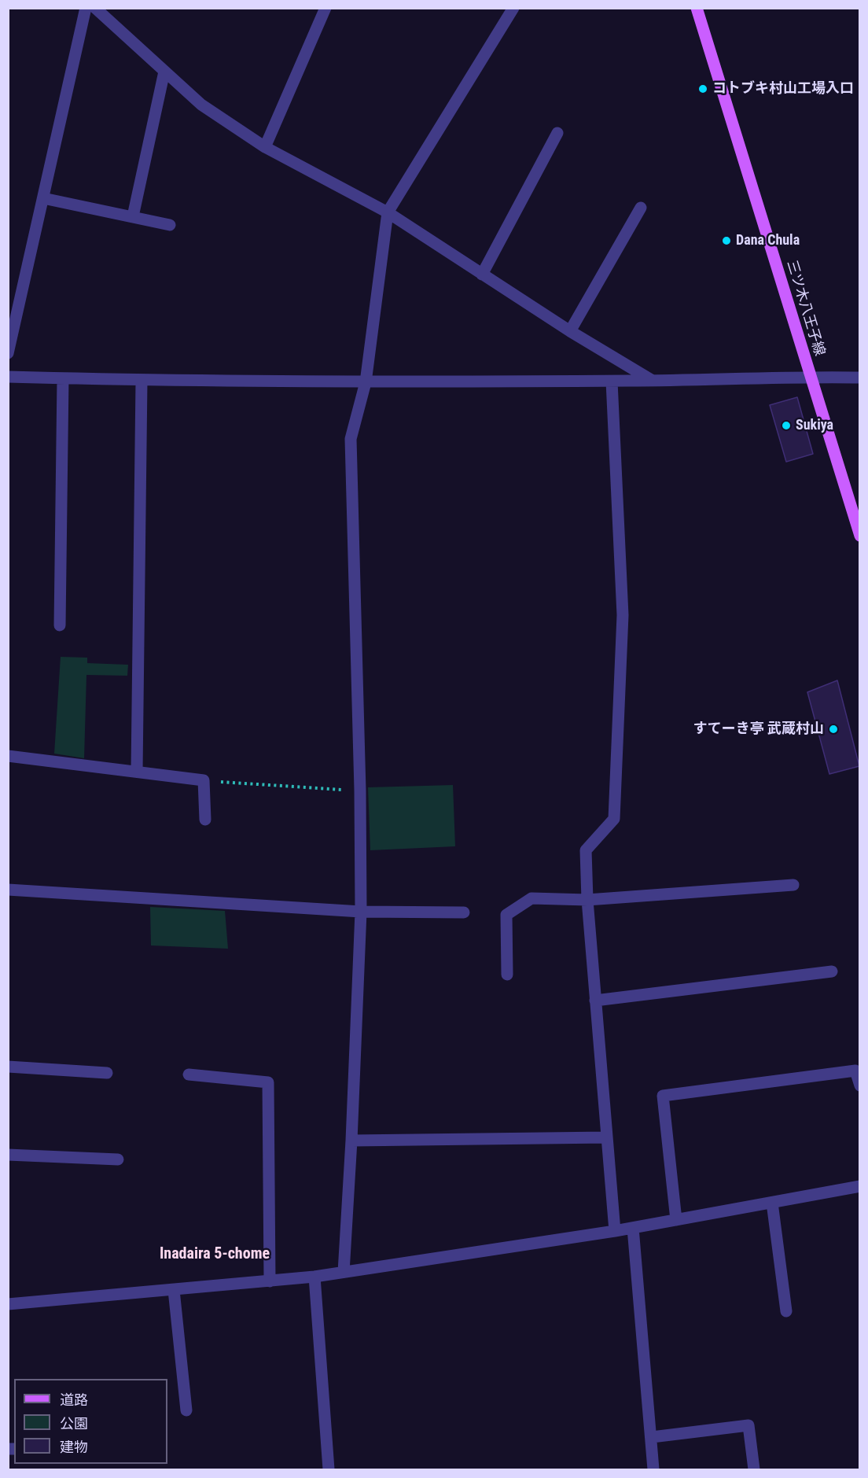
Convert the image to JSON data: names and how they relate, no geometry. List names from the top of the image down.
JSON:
{
  "streets": {
    "main road": ["三ツ木八王子線"]
  },
  "districts": ["Inadaira 5-chome"],
  "places": [
    "コトブキ村山工場入口",
    "Dana Chula",
    "Sukiya",
    "すてーき亭 武蔵村山"
  ],
  "legend": ["道路", "公園", "建物"]
}
